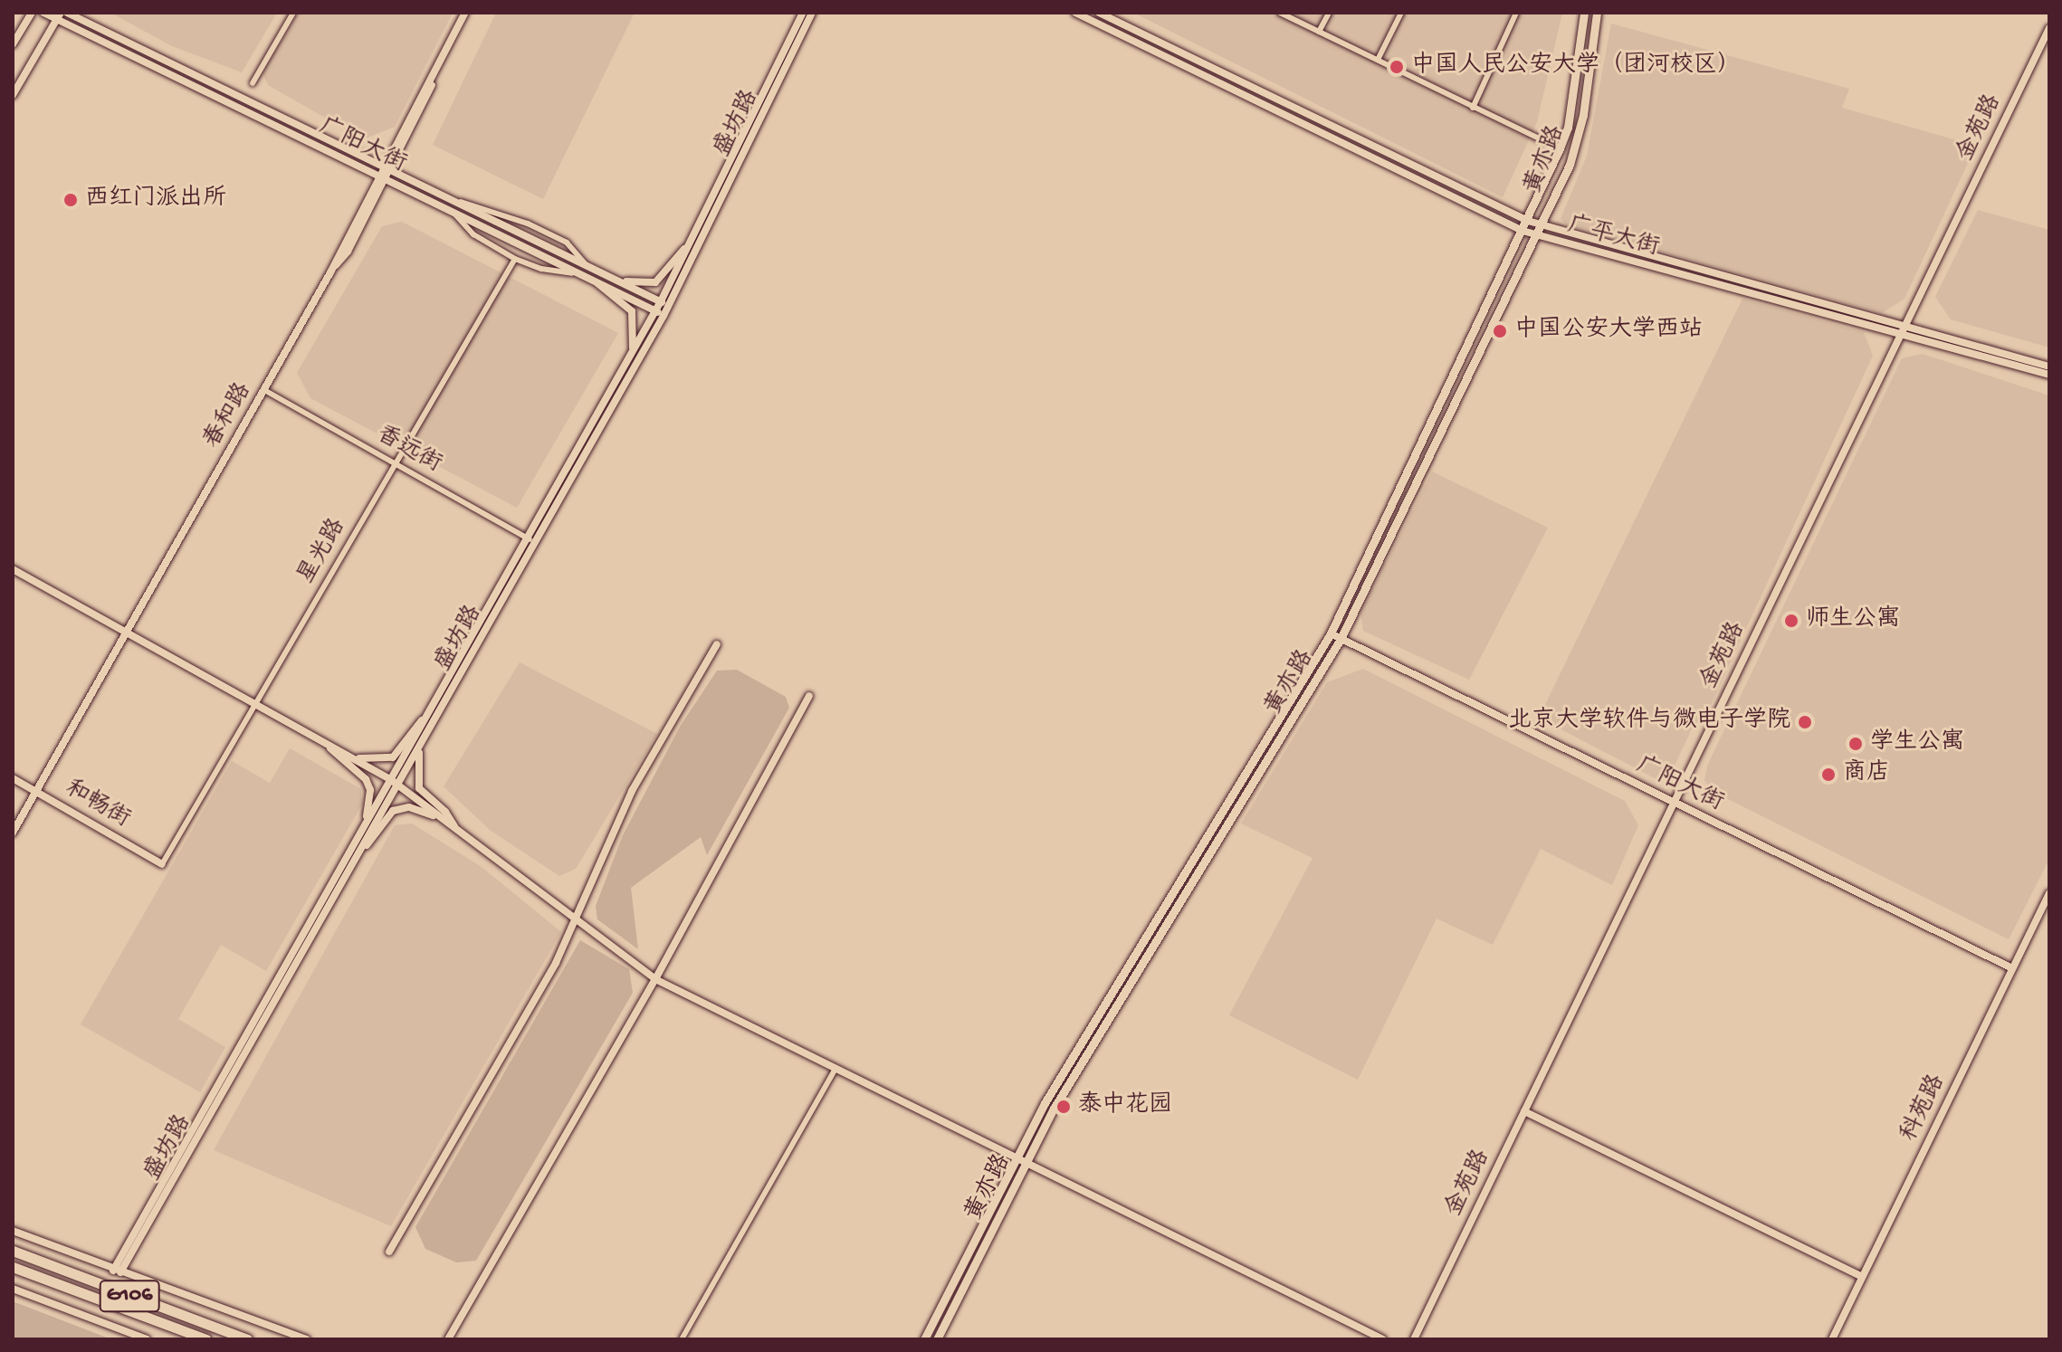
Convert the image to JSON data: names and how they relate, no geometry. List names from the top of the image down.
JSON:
{
  "streets": {
    "highway": ["G106"],
    "main road": ["黄亦路"],
    "street": [
      "盛坊路",
      "金苑路",
      "广阳大街",
      "广平大街",
      "春和路",
      "香远街",
      "星光路",
      "和畅街",
      "科苑路"
    ]
  },
  "crossings": [
    ["盛坊路", "广阳大街"],
    ["盛坊路", "香远街"],
    ["金苑路", "广阳大街"],
    ["金苑路", "广平大街"],
    ["广阳大街", "黄亦路"],
    ["广阳大街", "春和路"],
    ["广阳大街", "科苑路"],
    ["黄亦路", "广平大街"],
    ["春和路", "香远街"],
    ["春和路", "和畅街"],
    ["香远街", "星光路"],
    ["星光路", "和畅街"]
  ],
  "places": [
    "中国人民公安大学（团河校区）",
    "西红门派出所",
    "中国公安大学西站",
    "师生公寓",
    "北京大学软件与微电子学院",
    "学生公寓",
    "商店",
    "泰中花园"
  ]
}
